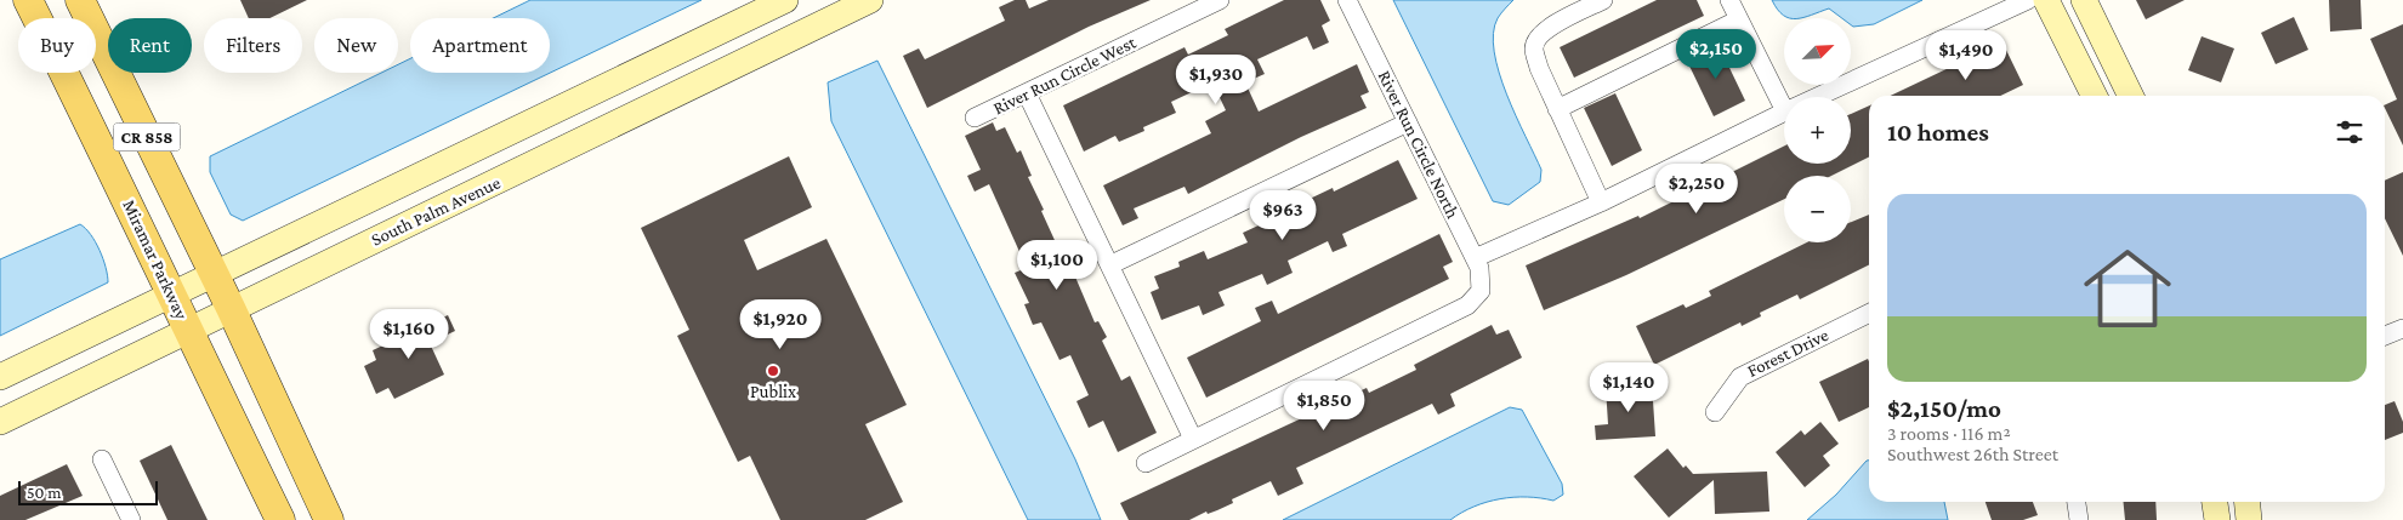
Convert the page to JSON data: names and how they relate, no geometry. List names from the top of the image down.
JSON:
{
  "streets": {
    "main road": ["CR 858", "South Palm Avenue", "Miramar Parkway"],
    "street": ["River Run Circle West", "River Run Circle North", "Forest Drive"]
  },
  "crossings": [
    ["CR 858", "South Palm Avenue"],
    ["South Palm Avenue", "Miramar Parkway"]
  ],
  "places": ["Publix"],
  "scale_bar": "50 m",
  "north": "top right",
  "page": {
    "map_buttons": ["+", "−"],
    "chip": [
      "Buy",
      "Rent",
      "Filters",
      "New",
      "Apartment"
    ],
    "price": [
      "$2,150",
      "$1,490",
      "$1,930",
      "$2,250",
      "$963",
      "$1,100",
      "$1,920",
      "$1,160",
      "$1,140",
      "$1,850"
    ],
    "heading": "10 homes",
    "list": [
      {
        "name": "$2,150/mo",
        "note": "3 rooms · 116 m² · Southwest 26th Street"
      }
    ],
    "scale": "50 m"
  }
}
